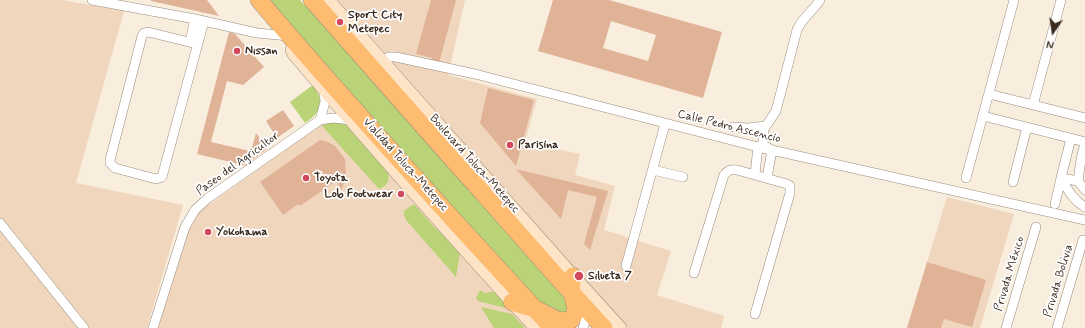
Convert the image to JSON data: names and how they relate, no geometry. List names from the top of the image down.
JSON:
{
  "streets": {
    "highway": ["Vialidad Toluca-Metepec"],
    "street": [
      "Calle Pedro Ascencio",
      "Paseo del Agricultor",
      "Privada México",
      "Privada Bolivia"
    ]
  },
  "places": [
    "Sport City Metepec",
    "Nissan",
    "Parisina",
    "Toyota",
    "Lob Footwear",
    "Yokohama",
    "Silueta 7"
  ],
  "north": "bottom"
}
